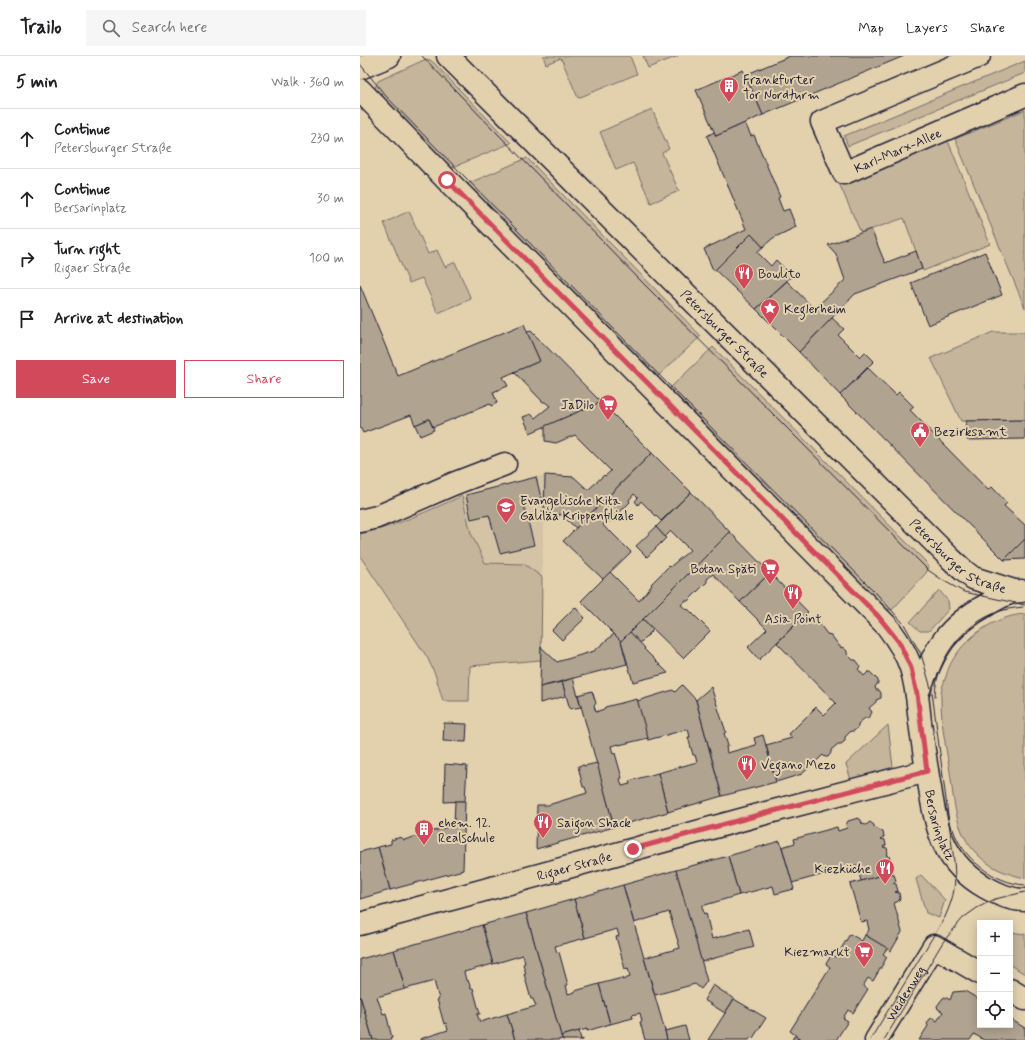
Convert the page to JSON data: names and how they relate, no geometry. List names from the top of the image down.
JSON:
{
  "streets": {
    "main road": [
      "Karl-Marx-Allee",
      "Petersburger Straße",
      "Bersarinplatz",
      "Rigaer Straße",
      "Weidenweg"
    ]
  },
  "crossings": [
    ["Petersburger Straße", "Bersarinplatz"],
    ["Bersarinplatz", "Rigaer Straße"]
  ],
  "places": {
    "building": ["Frankfurter Tor Nordturm", "ehem. 12. Realschule"],
    "restaurant": [
      "Bowlito",
      "Asia Point",
      "Vegano Mezo",
      "Saigon Shack",
      "Kiezküche"
    ],
    "place": ["Keglerheim"],
    "supermarket": ["JaDilo", "Botan Späti", "Kiezmarkt"],
    "public building": ["Bezirksamt"],
    "school or university": ["Evangelische Kita Galiläa Krippenfiliale"]
  },
  "page": {
    "header": "Trailo",
    "search": "Search here",
    "nav": ["Map", "Layers", "Share"],
    "heading": ["5 min", "Walk · 360 m"],
    "list": [
      ["Continue", "Petersburger Straße", "230 m"],
      ["Continue", "Bersarinplatz", "30 m"],
      ["Turn right", "Rigaer Straße", "100 m"],
      "Arrive at destination"
    ],
    "buttons": ["Save", "Share"],
    "map_buttons": ["+", "−"]
  }
}
